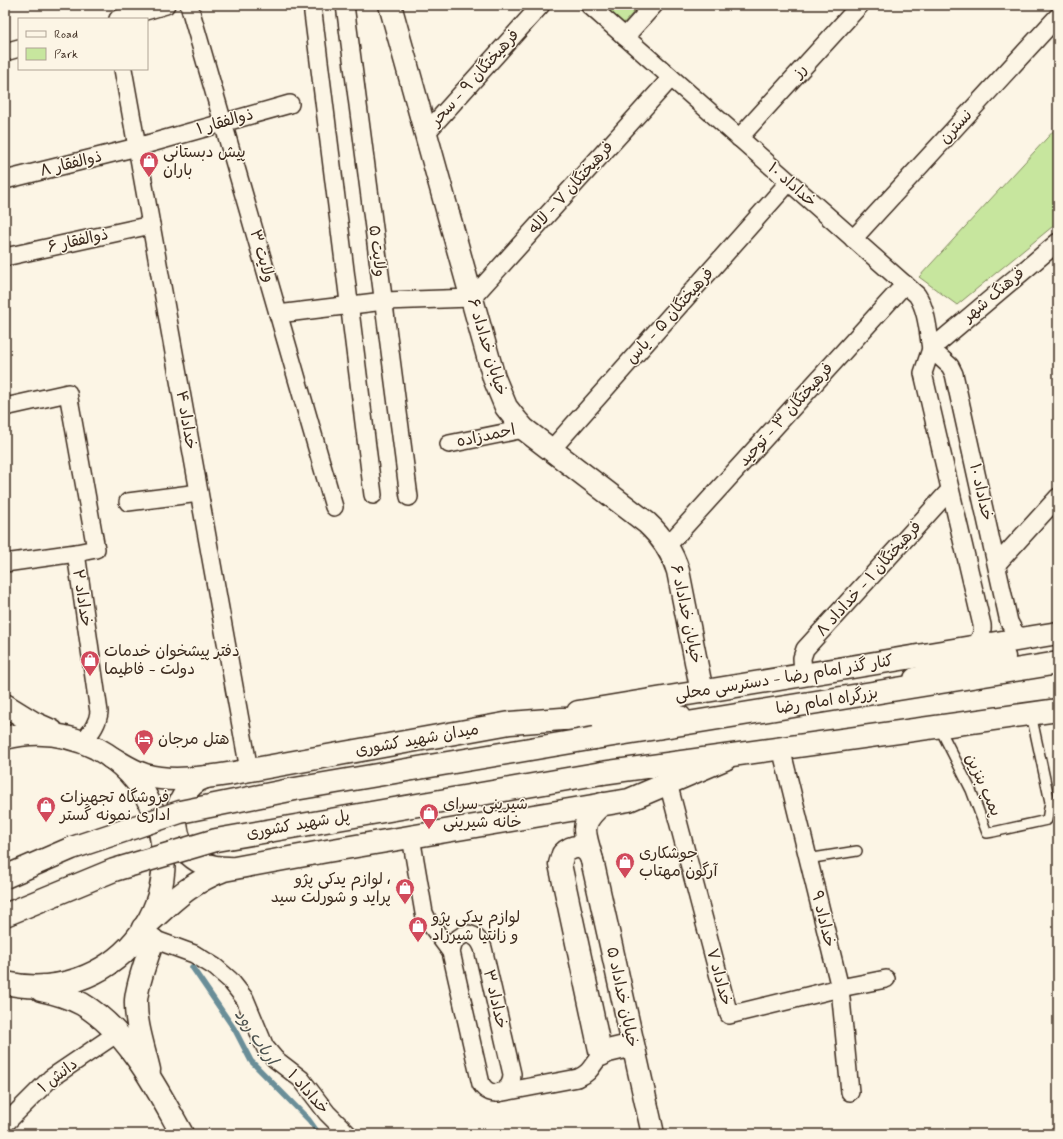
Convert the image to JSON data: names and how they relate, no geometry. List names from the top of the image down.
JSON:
{
  "streets": {
    "main road": [
      "خیابان خداداد ۶",
      "کنار گذر امام رضا - دسترسی محلی",
      "بزرگراه امام رضا",
      "میدان شهید کشوری",
      "پل شهید کشوری",
      "خیابان خداداد ۵"
    ],
    "street": [
      "رز",
      "فرهیختگان ۹ - سحر",
      "ذوالفقار ۱",
      "نسترن",
      "ذوالفقار ۸",
      "خداداد ۱۰",
      "فرهیختگان ۷ - لاله",
      "ذوالفقار ۶",
      "ولایت ۵",
      "ولایت ۳",
      "فرهنگ شهر",
      "فرهیختگان ۵ - یاس",
      "فرهیختگان ۳ - توحید",
      "خداداد ۴",
      "احمدزاده",
      "فرهیختگان ۱ - خداداد ۸",
      "خداداد ۲",
      "خداداد ۹",
      "خداداد ۷",
      "خداداد ۳",
      "دانش ۱",
      "خداداد ۱"
    ],
    "lane": ["پمپ بنزین"]
  },
  "crossings": [
    ["رز", "خداداد ۱۰"],
    ["فرهیختگان ۹ - سحر", "خیابان خداداد ۶"],
    ["ذوالفقار ۱", "ذوالفقار ۸"],
    ["ذوالفقار ۱", "ولایت ۳"],
    ["ذوالفقار ۱", "خداداد ۴"],
    ["نسترن", "خداداد ۱۰"],
    ["ذوالفقار ۸", "خداداد ۴"],
    ["خداداد ۱۰", "فرهیختگان ۷ - لاله"],
    ["خداداد ۱۰", "فرهنگ شهر"],
    ["خداداد ۱۰", "فرهیختگان ۵ - یاس"],
    ["خداداد ۱۰", "فرهیختگان ۳ - توحید"],
    ["خداداد ۱۰", "فرهیختگان ۱ - خداداد ۸"],
    ["خداداد ۱۰", "کنار گذر امام رضا - دسترسی محلی"],
    ["فرهیختگان ۷ - لاله", "خیابان خداداد ۶"],
    ["ذوالفقار ۶", "خداداد ۴"],
    ["فرهیختگان ۵ - یاس", "خیابان خداداد ۶"],
    ["خیابان خداداد ۶", "فرهیختگان ۳ - توحید"],
    ["خیابان خداداد ۶", "احمدزاده"],
    ["خیابان خداداد ۶", "کنار گذر امام رضا - دسترسی محلی"],
    ["خداداد ۴", "میدان شهید کشوری"],
    ["فرهیختگان ۱ - خداداد ۸", "کنار گذر امام رضا - دسترسی محلی"],
    ["خداداد ۲", "میدان شهید کشوری"],
    ["کنار گذر امام رضا - دسترسی محلی", "میدان شهید کشوری"],
    ["بزرگراه امام رضا", "میدان شهید کشوری"],
    ["میدان شهید کشوری", "پل شهید کشوری"],
    ["میدان شهید کشوری", "خداداد ۷"],
    ["میدان شهید کشوری", "خیابان خداداد ۵"],
    ["میدان شهید کشوری", "خداداد ۳"],
    ["میدان شهید کشوری", "خداداد ۱"],
    ["خداداد ۹", "خداداد ۷"]
  ],
  "water": ["ارباب رود"],
  "places": {
    "shop": [
      "پیش دبستانی باران",
      "دفتر پیشخوان خدمات دولت - فاطیما",
      "فروشگاه تجهیزات اداری نمونه گستر",
      "شیرینی سرای خانه شیرینی",
      "جوشکاری آرگون مهتاب",
      "لوازم یدکی پژو ، پراید و شورلت سید",
      "لوازم یدکی پژو و زانتیا شیرزاد"
    ],
    "hotel": ["هتل مرجان"]
  },
  "legend": ["Road", "Park"]
}
